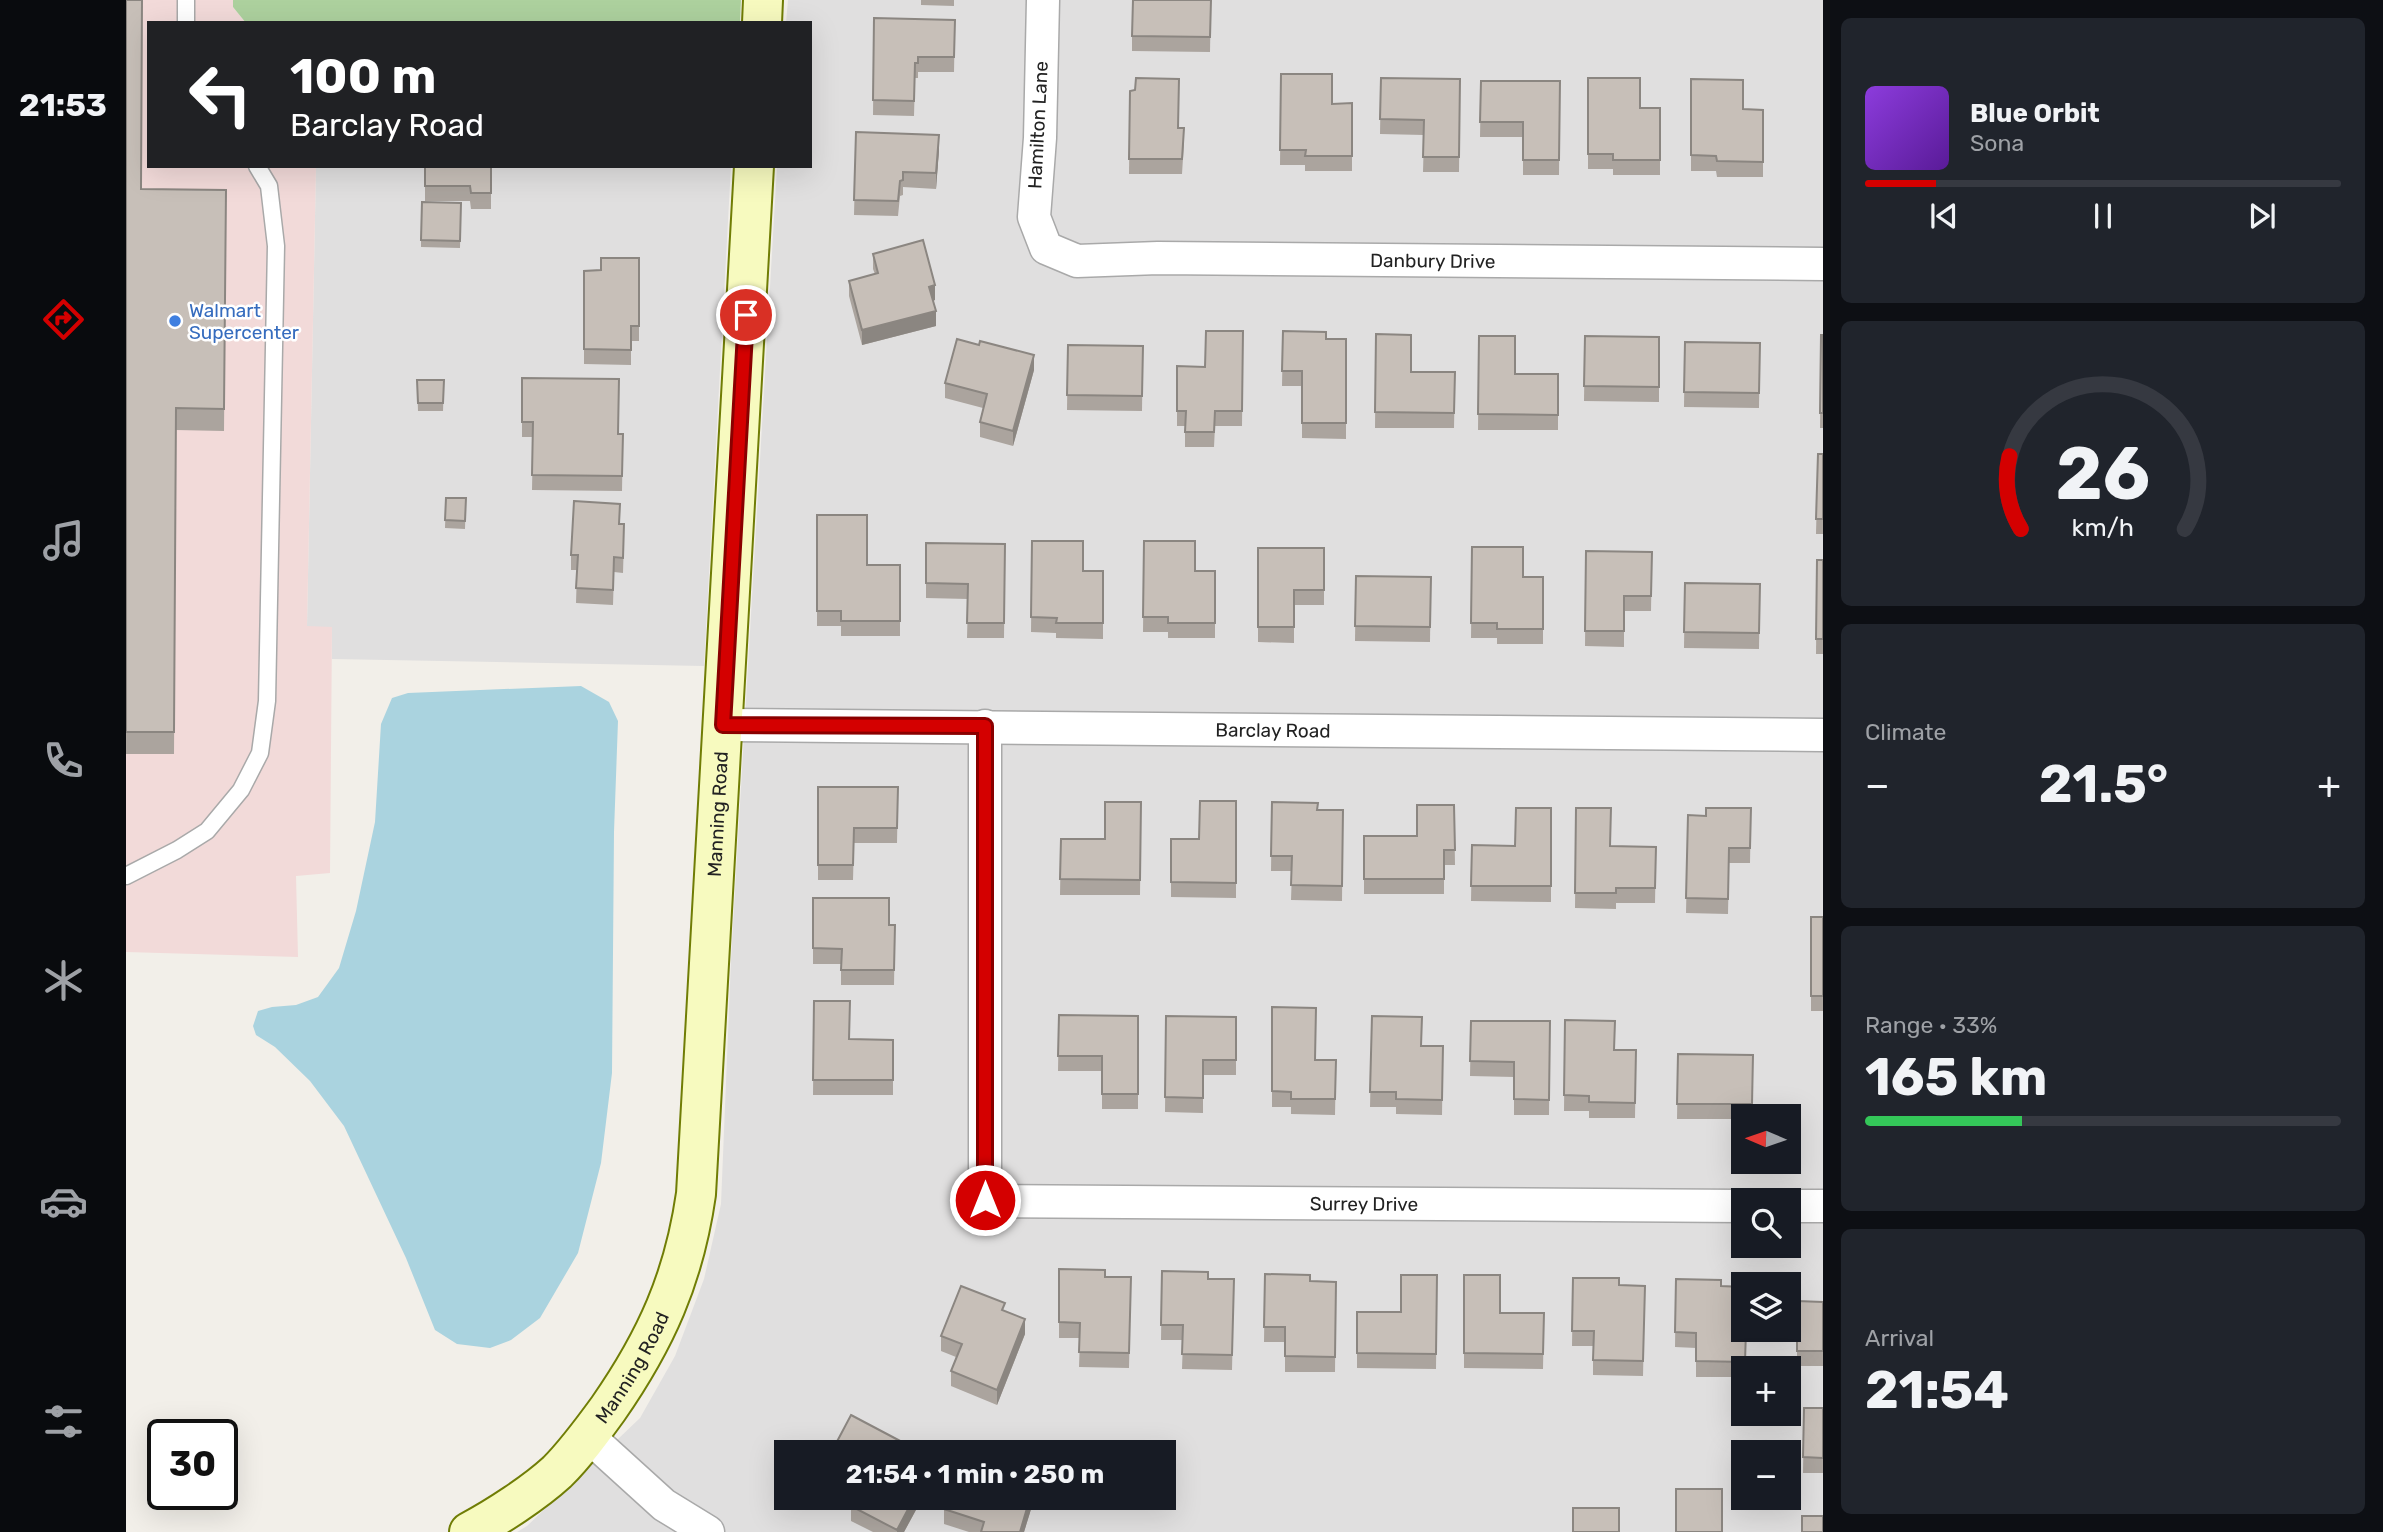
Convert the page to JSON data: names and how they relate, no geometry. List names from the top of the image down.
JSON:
{
  "streets": {
    "street": [
      "Hamilton Lane",
      "Danbury Drive",
      "Barclay Road",
      "Manning Road",
      "Surrey Drive"
    ]
  },
  "crossings": [
    ["Hamilton Lane", "Danbury Drive"],
    ["Barclay Road", "Manning Road"],
    ["Barclay Road", "Surrey Drive"]
  ],
  "places": ["Walmart Supercenter"],
  "north": "left",
  "page": {
    "tabs": "21:53",
    "turn": ["100 m", "Barclay Road"],
    "song": ["Blue Orbit", "Sona"],
    "tile": [
      "Climate",
      ["Range · 33%", "165 km"],
      ["Arrival", "21:54"]
    ],
    "heat": ["−", "21.5°", "+"],
    "map_buttons": ["+", "−"],
    "limit": "30",
    "trip": "21:54 · 1 min · 250 m",
    "gauge": ["26", "km/h"]
  }
}
